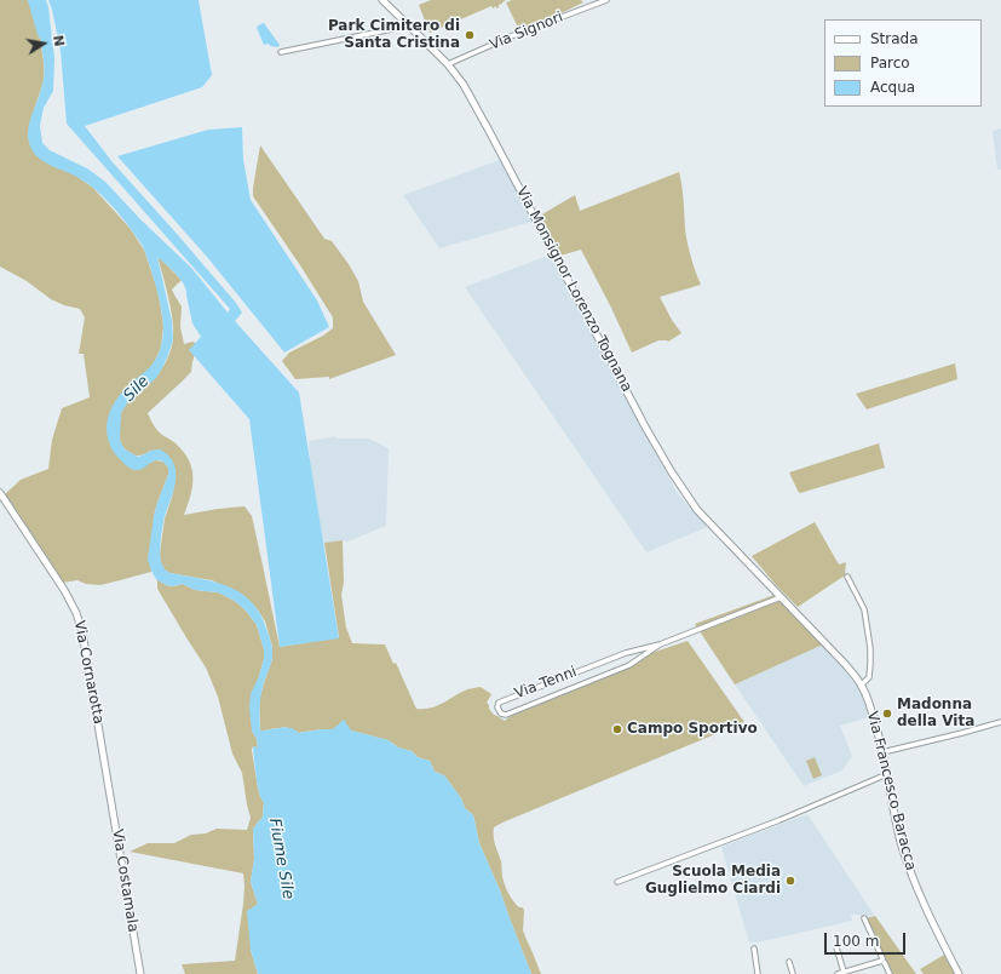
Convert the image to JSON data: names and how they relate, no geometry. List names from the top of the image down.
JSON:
{
  "streets": {
    "street": [
      "Via Signori",
      "Via Monsignor Lorenzo Tognana",
      "Via Cornarotta",
      "Via Tenni",
      "Via Francesco Baracca",
      "Via Costamala"
    ]
  },
  "crossings": [
    ["Via Signori", "Via Monsignor Lorenzo Tognana"],
    ["Via Monsignor Lorenzo Tognana", "Via Francesco Baracca"],
    ["Via Cornarotta", "Via Costamala"],
    ["Via Tenni", "Via Francesco Baracca"]
  ],
  "water": ["Sile", "Fiume Sile"],
  "places": [
    "Park Cimitero di Santa Cristina",
    "Madonna della Vita",
    "Campo Sportivo",
    "Scuola Media Guglielmo Ciardi"
  ],
  "legend": ["Strada", "Parco", "Acqua"],
  "scale_bar": "100 m",
  "north": "right"
}
